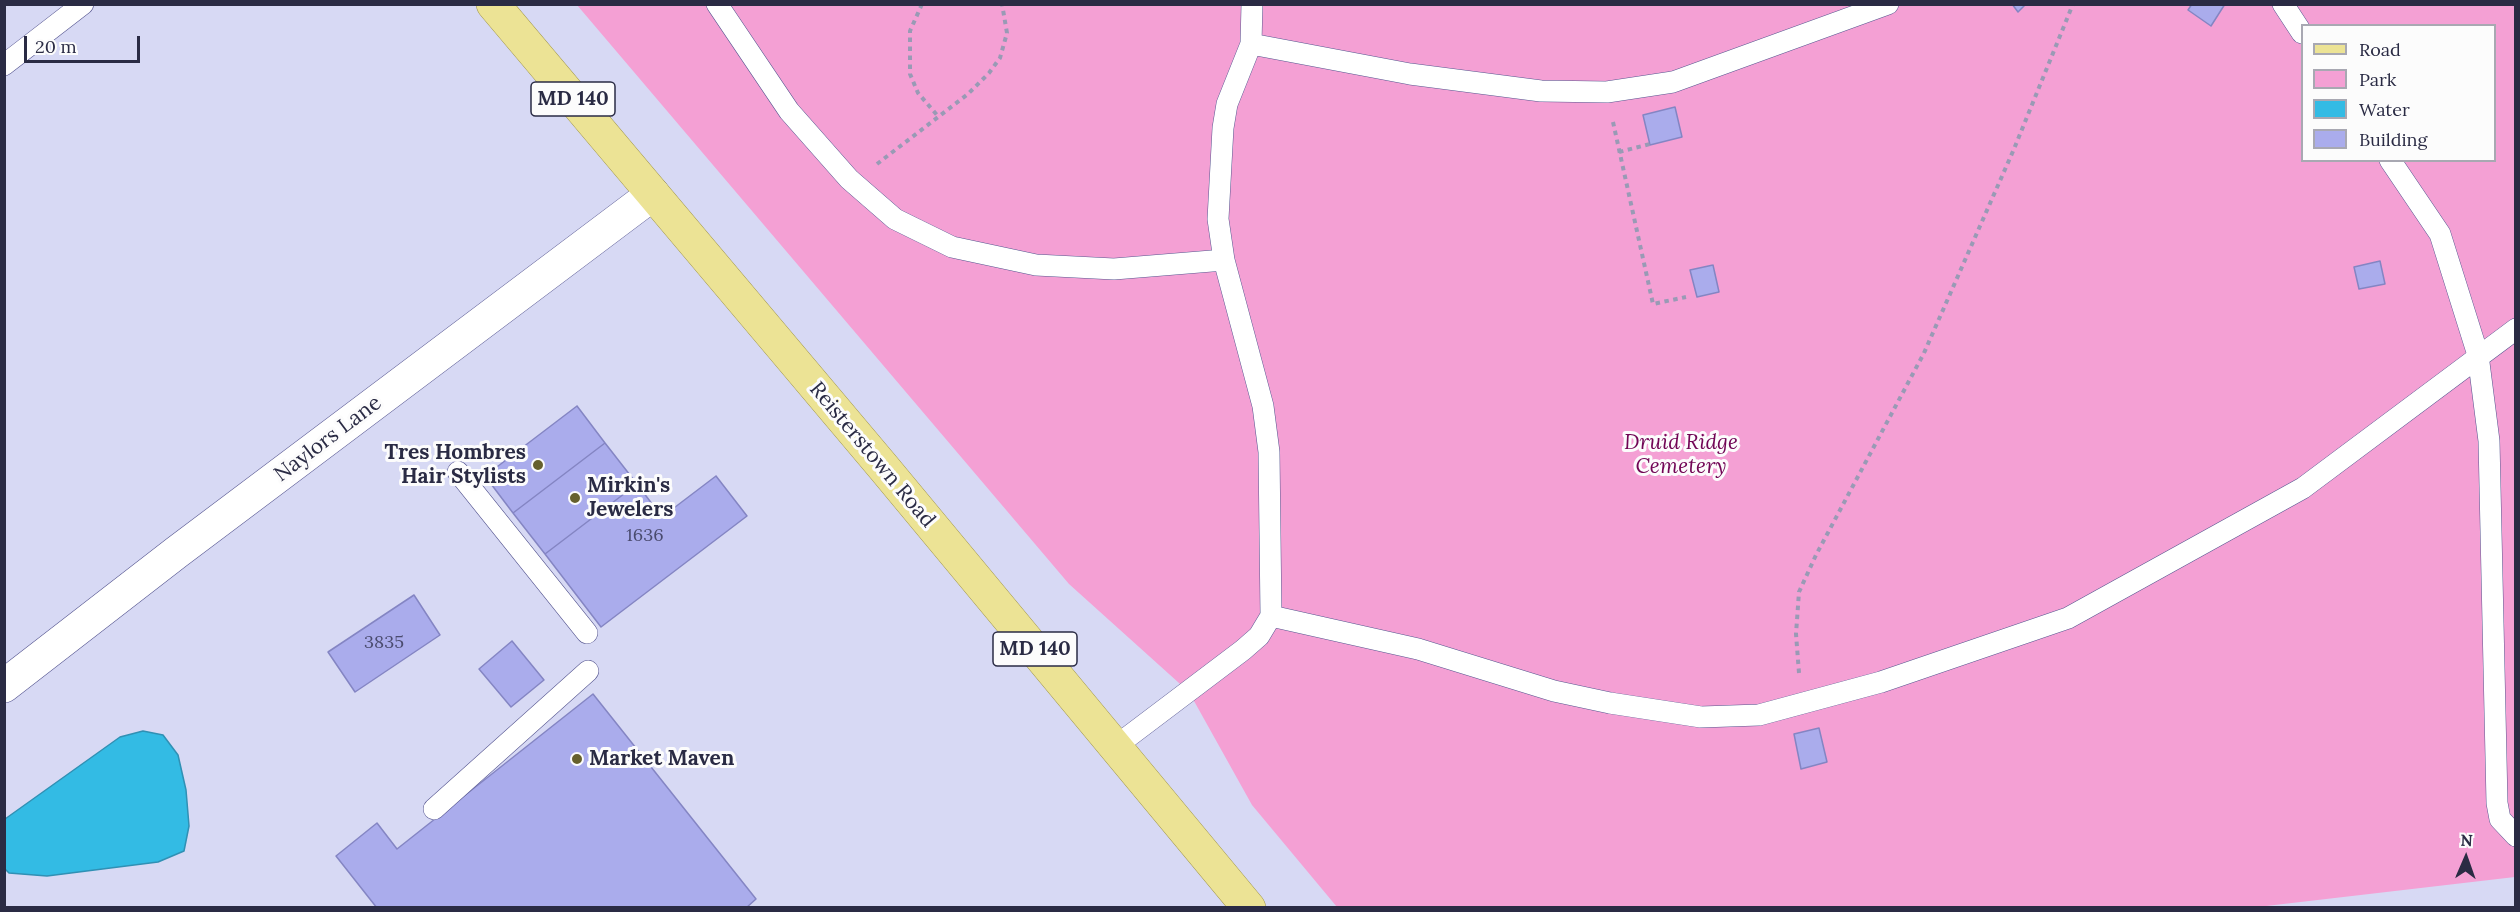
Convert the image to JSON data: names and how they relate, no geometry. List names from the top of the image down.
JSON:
{
  "streets": {
    "main road": ["MD 140", "Reisterstown Road"],
    "street": ["Naylors Lane"]
  },
  "crossings": [
    ["Naylors Lane", "Reisterstown Road"]
  ],
  "parks": ["Druid Ridge Cemetery"],
  "places": ["Tres Hombres Hair Stylists", "Mirkin's Jewelers", "Market Maven"],
  "house_numbers": ["1636", "3835"],
  "legend": [
    "Road",
    "Park",
    "Water",
    "Building"
  ],
  "scale_bar": "20 m",
  "north": "top"
}
